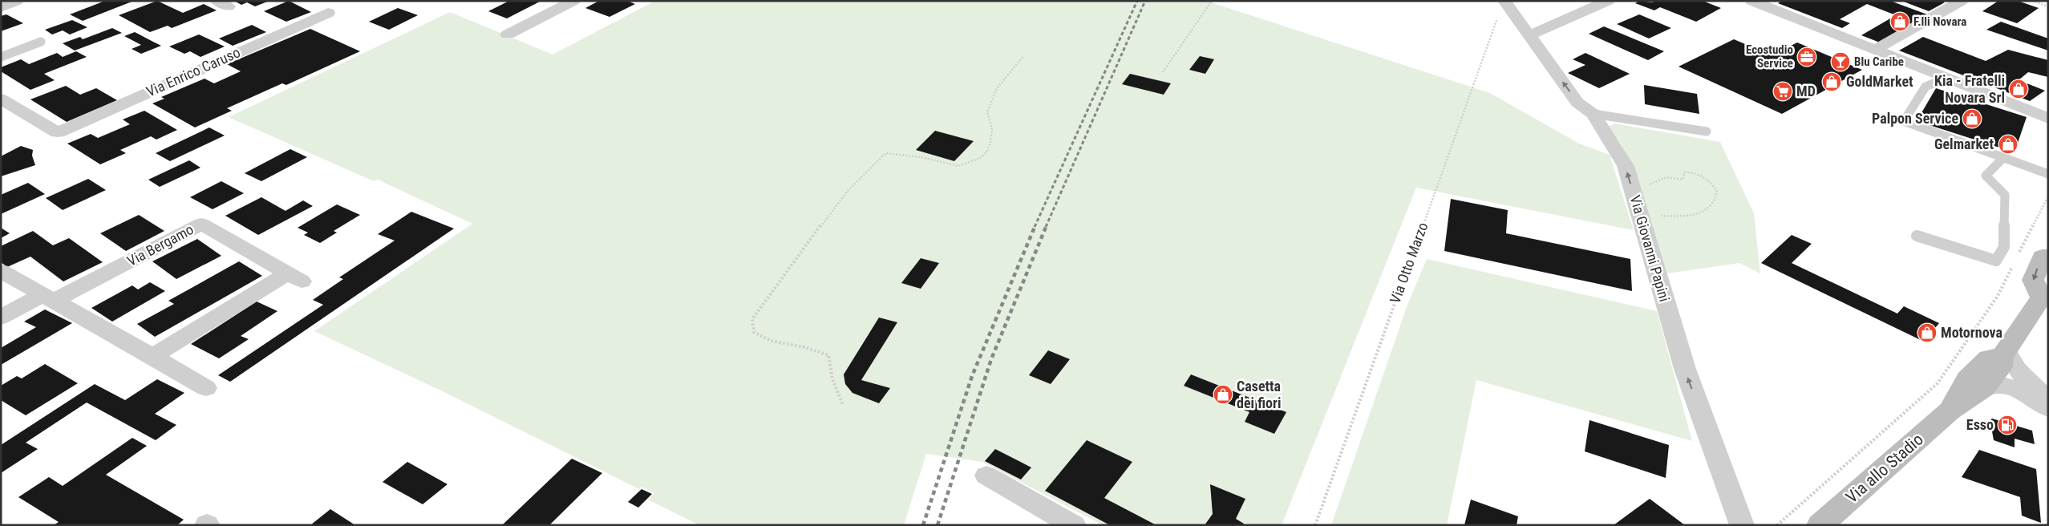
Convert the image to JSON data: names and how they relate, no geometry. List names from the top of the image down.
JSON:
{
  "streets": {
    "main road": ["Via allo Stadio"],
    "street": ["Via Enrico Caruso", "Via Bergamo", "Via Giovanni Papini"],
    "path": ["Via Otto Marzo"]
  },
  "crossings": [
    ["Via Giovanni Papini", "Via Otto Marzo"]
  ],
  "one_way": ["Via Giovanni Papini"],
  "places": {
    "shop": [
      "F.lli Novara",
      "GoldMarket",
      "Kia - Fratelli Novara Srl",
      "Palpon Service",
      "Gelmarket",
      "Motornova",
      "Casetta dei fiori"
    ],
    "office": ["Ecostudio Service"],
    "bar": ["Blu Caribe"],
    "supermarket": ["MD"],
    "fuel station": ["Esso"]
  }
}
